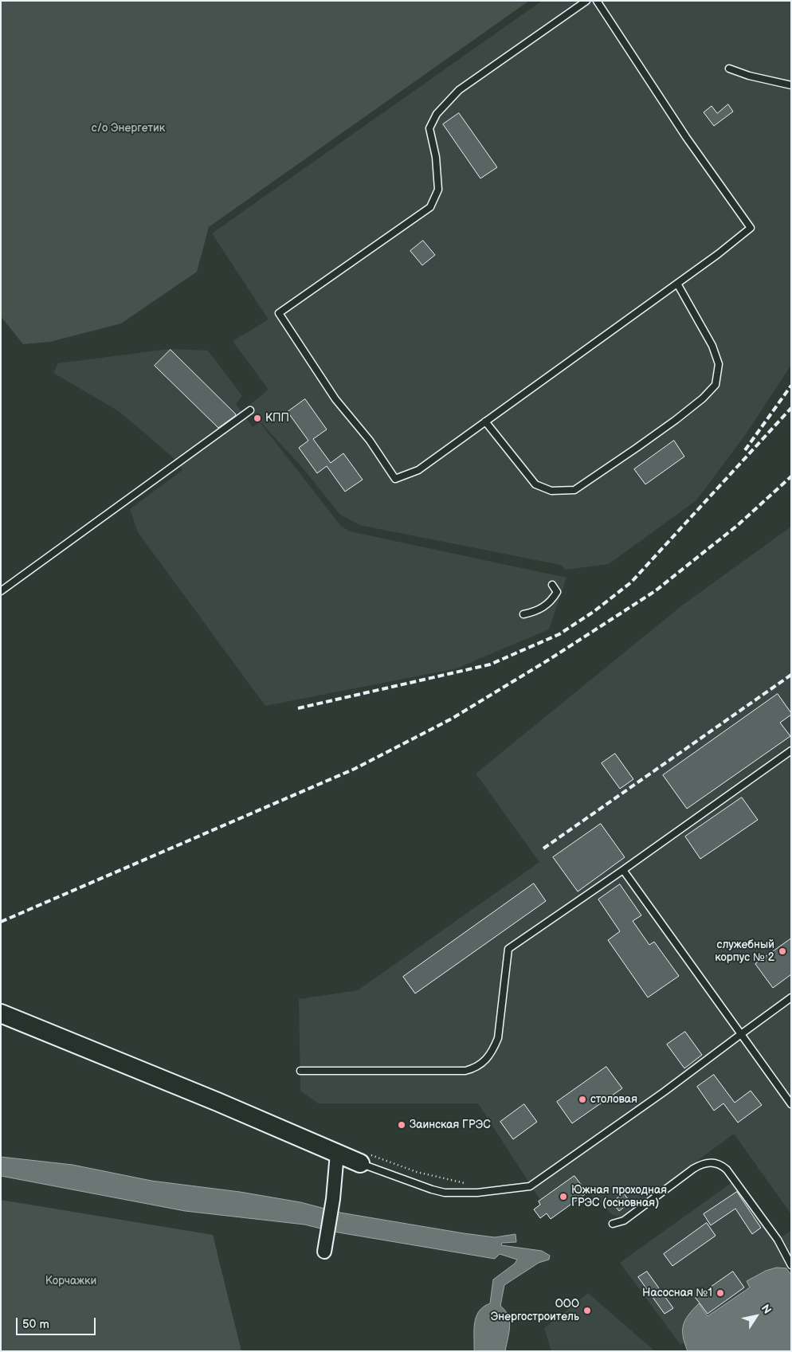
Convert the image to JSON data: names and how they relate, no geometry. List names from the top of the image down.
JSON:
{
  "parks": ["с/о Энергетик", "Корчажки"],
  "places": [
    "КПП",
    "служебный корпус № 2",
    "столовая",
    "Заинская ГРЭС",
    "Южная проходная ГРЭС (основная)",
    "Насосная №1",
    "ООО Энергостроитель"
  ],
  "scale_bar": "50 m",
  "north": "top right"
}
